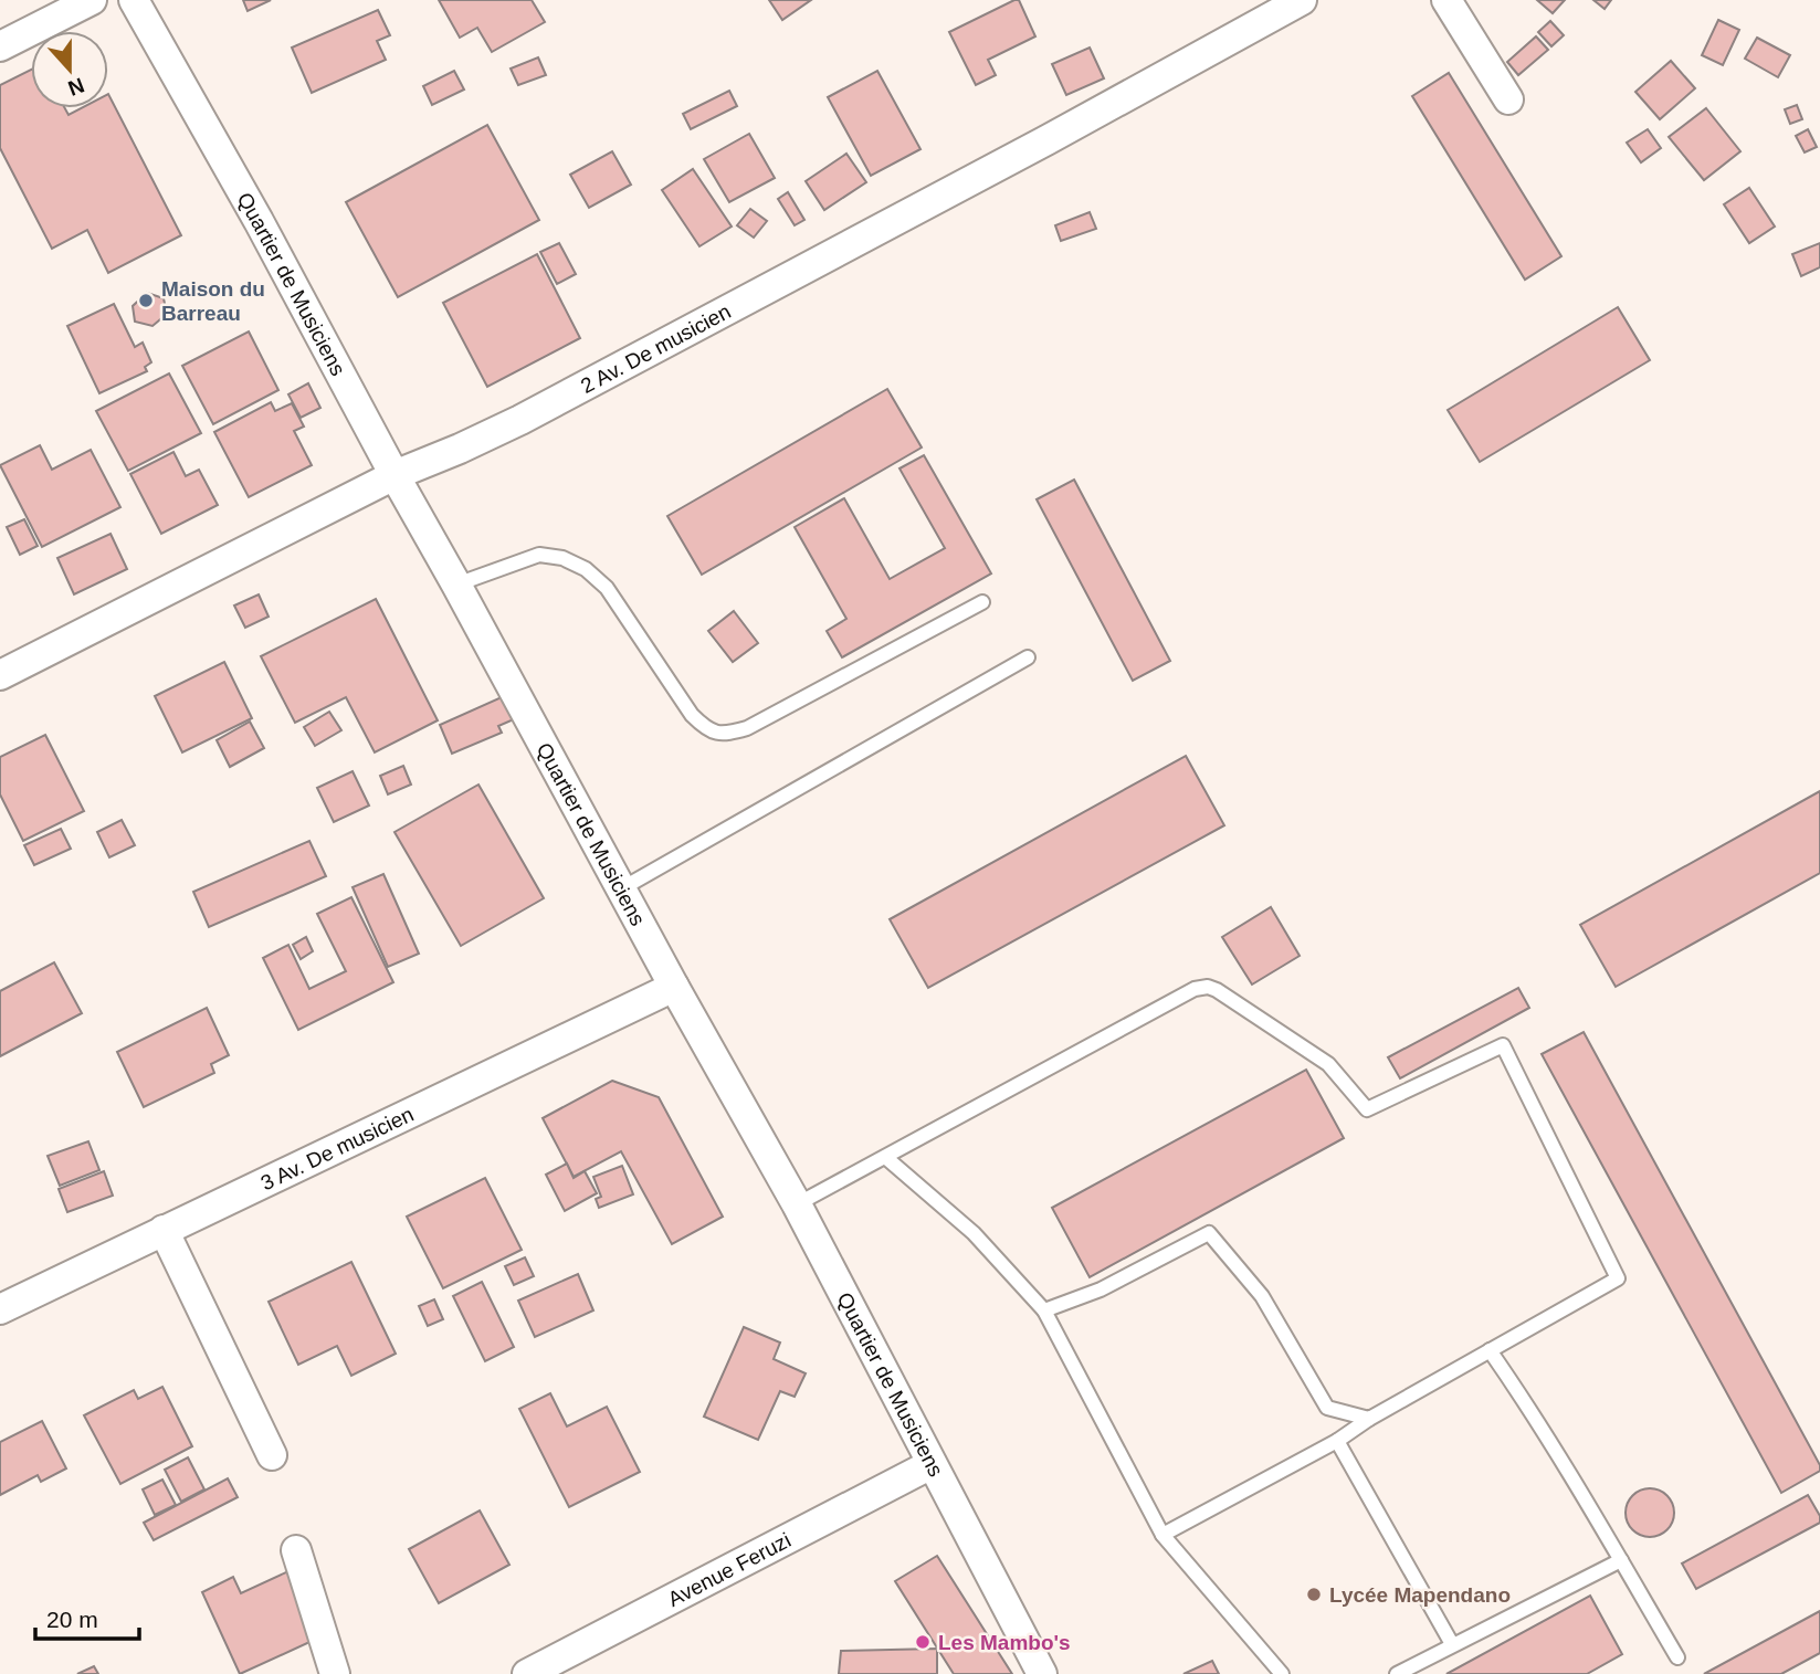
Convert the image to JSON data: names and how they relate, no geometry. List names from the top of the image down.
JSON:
{
  "streets": {
    "street": [
      "Quartier de Musiciens",
      "2 Av. De musicien",
      "3 Av. De musicien",
      "Avenue Feruzi"
    ]
  },
  "crossings": [
    ["Quartier de Musiciens", "2 Av. De musicien"],
    ["Quartier de Musiciens", "3 Av. De musicien"],
    ["Quartier de Musiciens", "Avenue Feruzi"]
  ],
  "places": ["Maison du Barreau", "Lycée Mapendano", "Les Mambo's"],
  "scale_bar": "20 m",
  "north": "bottom"
}
